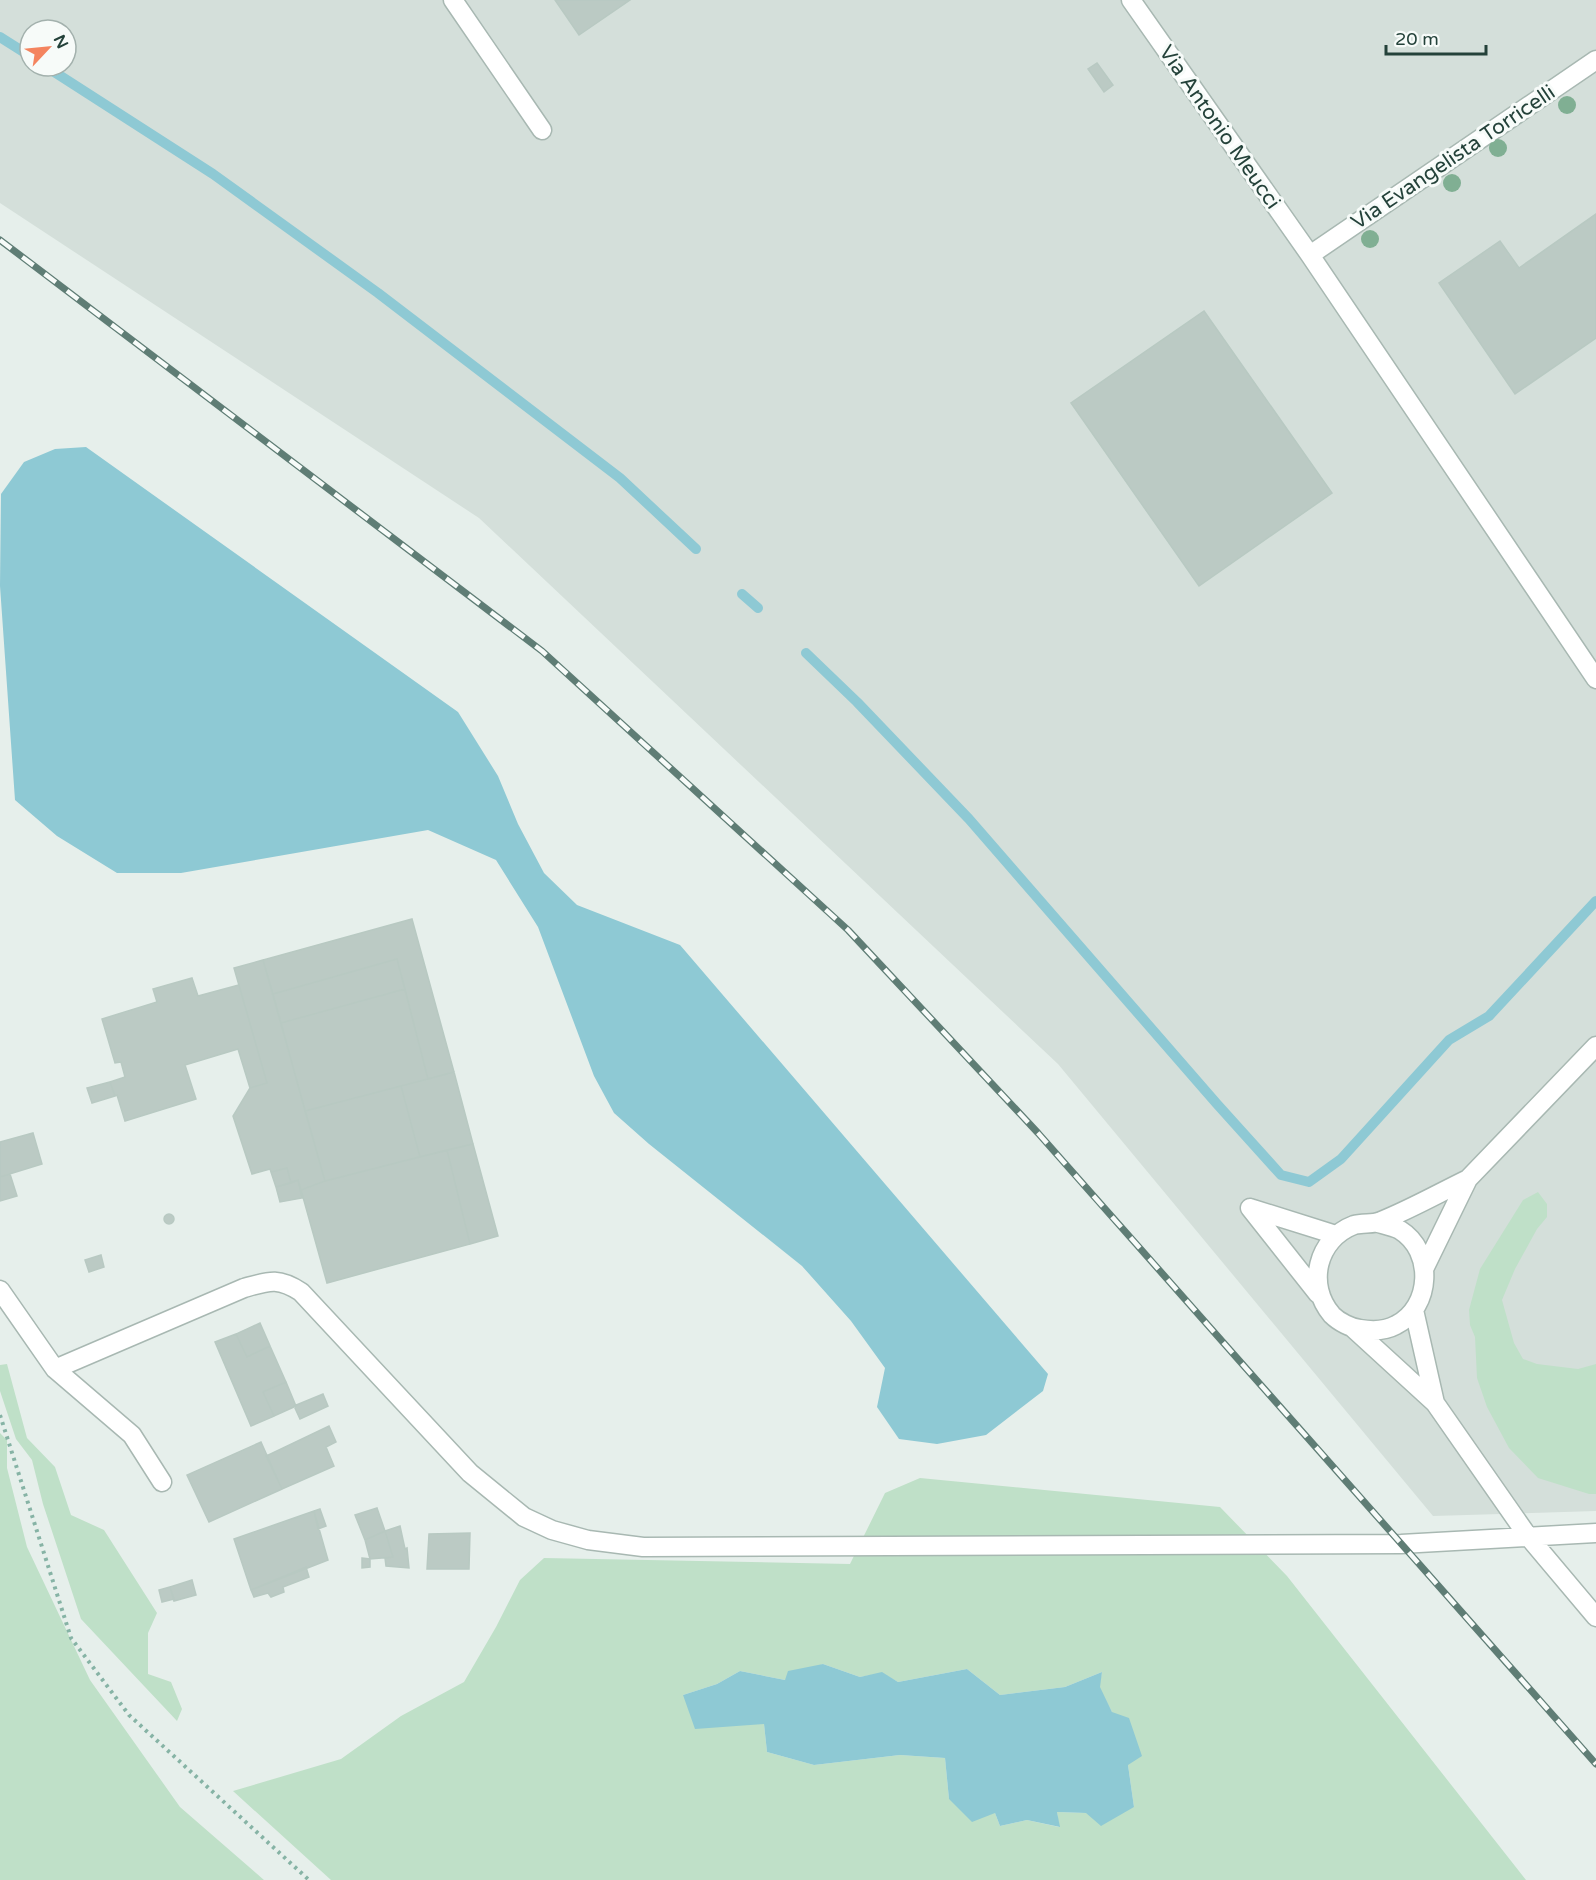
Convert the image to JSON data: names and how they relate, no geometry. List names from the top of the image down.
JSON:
{
  "streets": {
    "street": ["Via Antonio Meucci", "Via Evangelista Torricelli"]
  },
  "crossings": [
    ["Via Antonio Meucci", "Via Evangelista Torricelli"]
  ],
  "scale_bar": "20 m",
  "north": "top right"
}
